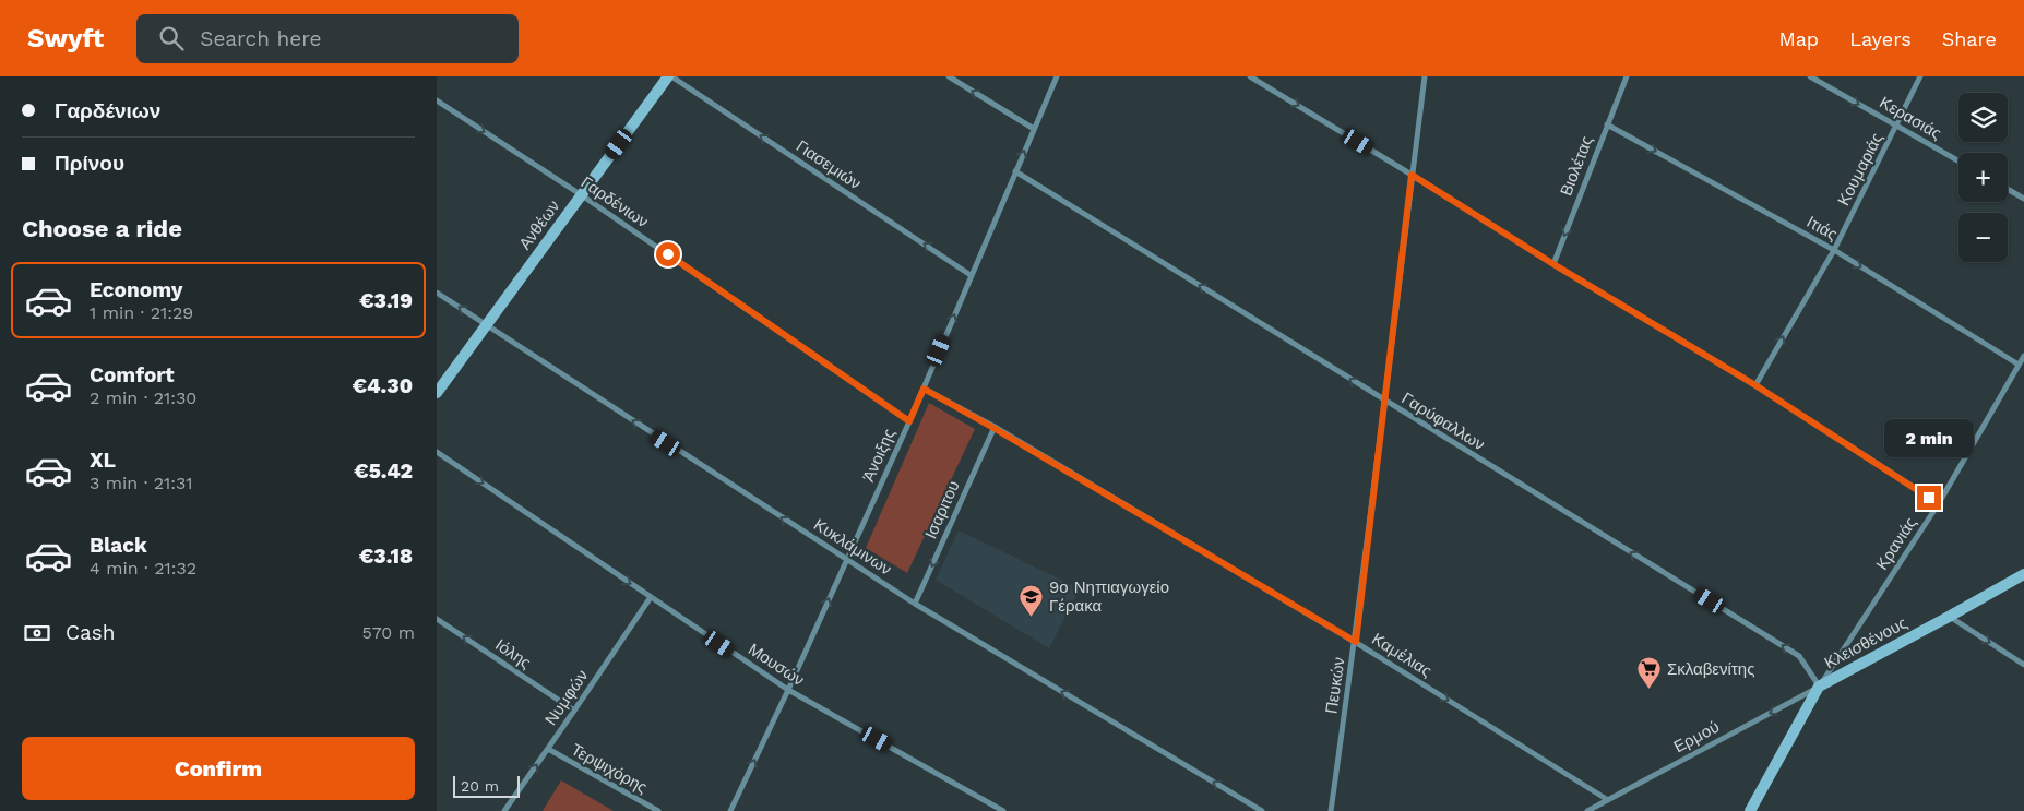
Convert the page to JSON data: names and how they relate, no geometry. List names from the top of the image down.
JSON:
{
  "streets": {
    "street": [
      "Κερασιάς",
      "Γιασεμιών",
      "Βιολέτας",
      "Κουμαριάς",
      "Γαρδένιων",
      "Ανθέων",
      "Ιτιάς",
      "Γαρύφαλλων",
      "Άνοιξης",
      "Ισαριτου",
      "Κρανιάς",
      "Κυκλάμινων",
      "Κλεισθένους",
      "Ιόλης",
      "Καμέλιας",
      "Μουσών",
      "Πευκών",
      "Νυμφών",
      "Ερμού",
      "Τερψιχόρης"
    ]
  },
  "crossings": [
    ["Κερασιάς", "Κουμαριάς"],
    ["Γιασεμιών", "Ανθέων"],
    ["Γιασεμιών", "Άνοιξης"],
    ["Βιολέτας", "Ιτιάς"],
    ["Κουμαριάς", "Ιτιάς"],
    ["Γαρδένιων", "Ανθέων"],
    ["Γαρδένιων", "Άνοιξης"],
    ["Ανθέων", "Κυκλάμινων"],
    ["Ιτιάς", "Κρανιάς"],
    ["Γαρύφαλλων", "Άνοιξης"],
    ["Γαρύφαλλων", "Κρανιάς"],
    ["Γαρύφαλλων", "Κλεισθένους"],
    ["Γαρύφαλλων", "Πευκών"],
    ["Γαρύφαλλων", "Ερμού"],
    ["Άνοιξης", "Κυκλάμινων"],
    ["Άνοιξης", "Καμέλιας"],
    ["Άνοιξης", "Μουσών"],
    ["Ισαριτου", "Κυκλάμινων"],
    ["Ισαριτου", "Καμέλιας"],
    ["Κρανιάς", "Κλεισθένους"],
    ["Κρανιάς", "Ερμού"],
    ["Κλεισθένους", "Ερμού"],
    ["Ιόλης", "Νυμφών"],
    ["Καμέλιας", "Πευκών"],
    ["Καμέλιας", "Ερμού"],
    ["Μουσών", "Νυμφών"],
    ["Νυμφών", "Τερψιχόρης"]
  ],
  "one_way": [
    "Κερασιάς",
    "Γιασεμιών",
    "Βιολέτας",
    "Κουμαριάς",
    "Ιτιάς",
    "Γαρύφαλλων",
    "Άνοιξης",
    "Ισαριτου",
    "Κυκλάμινων",
    "Ιόλης",
    "Καμέλιας",
    "Μουσών",
    "Ερμού"
  ],
  "places": {
    "school or university": ["9ο Νηπιαγωγείο Γέρακα"],
    "supermarket": ["Σκλαβενίτης"]
  },
  "scale_bar": "20 m",
  "page": {
    "header": "Swyft",
    "search": "Search here",
    "nav": ["Map", "Layers", "Share"],
    "banner": ["Γαρδένιων", "Πρίνου"],
    "map_buttons": ["+", "−"],
    "heading": "Choose a ride",
    "list": [
      {
        "name": "Economy",
        "note": "1 min · 21:29",
        "value": "€3.19"
      },
      {
        "name": "Comfort",
        "note": "2 min · 21:30",
        "value": "€4.30"
      },
      {
        "name": "XL",
        "note": "3 min · 21:31",
        "value": "€5.42"
      },
      {
        "name": "Black",
        "note": "4 min · 21:32",
        "value": "€3.18"
      }
    ],
    "bubble": "2 min",
    "pay": ["Cash", "570 m"],
    "buttons": "Confirm",
    "scale": "20 m"
  }
}
